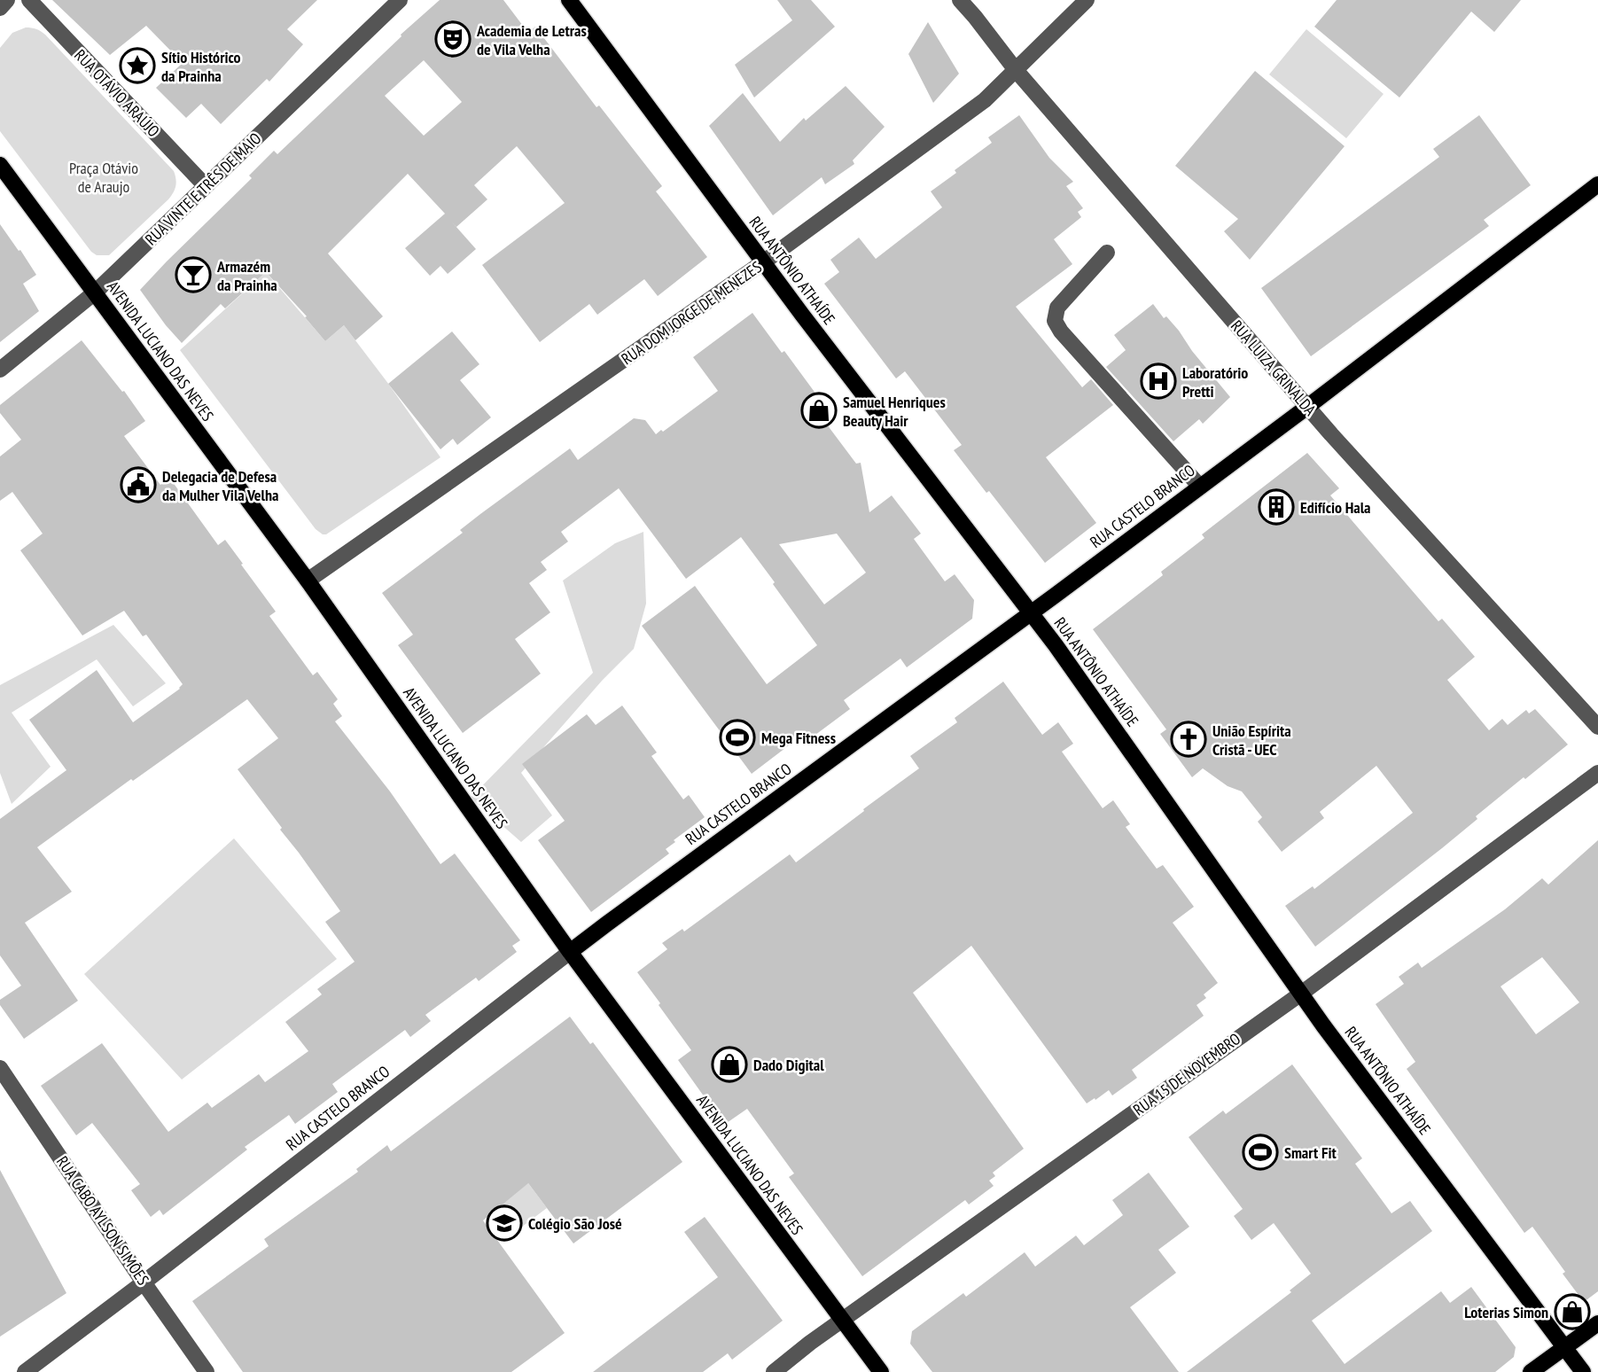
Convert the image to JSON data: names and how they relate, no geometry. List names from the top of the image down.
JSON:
{
  "streets": {
    "main road": ["RUA ANTÔNIO ATHAÍDE", "AVENIDA LUCIANO DAS NEVES", "RUA CASTELO BRANCO"],
    "street": [
      "RUA OTÁVIO ARAÚJO",
      "RUA VINTE E TRÊS DE MAIO",
      "RUA DOM JORGE DE MENEZES",
      "RUA LUIZA GRINALDA",
      "RUA 15 DE NOVEMBRO",
      "RUA CABO AYLSON SIMÕES"
    ]
  },
  "crossings": [
    ["RUA OTÁVIO ARAÚJO", "RUA VINTE E TRÊS DE MAIO"],
    ["RUA VINTE E TRÊS DE MAIO", "AVENIDA LUCIANO DAS NEVES"],
    ["RUA ANTÔNIO ATHAÍDE", "RUA DOM JORGE DE MENEZES"],
    ["RUA ANTÔNIO ATHAÍDE", "RUA CASTELO BRANCO"],
    ["RUA ANTÔNIO ATHAÍDE", "RUA 15 DE NOVEMBRO"],
    ["RUA DOM JORGE DE MENEZES", "AVENIDA LUCIANO DAS NEVES"],
    ["RUA DOM JORGE DE MENEZES", "RUA LUIZA GRINALDA"],
    ["AVENIDA LUCIANO DAS NEVES", "RUA CASTELO BRANCO"],
    ["AVENIDA LUCIANO DAS NEVES", "RUA 15 DE NOVEMBRO"],
    ["RUA LUIZA GRINALDA", "RUA CASTELO BRANCO"],
    ["RUA CASTELO BRANCO", "RUA CABO AYLSON SIMÕES"]
  ],
  "parks": ["Praça Otávio de Araujo"],
  "places": {
    "theatre": ["Academia de Letras de Vila Velha"],
    "place": ["Sítio Histórico da Prainha"],
    "bar": ["Armazém da Prainha"],
    "hospital": ["Laboratório Pretti"],
    "shop": ["Samuel Henriques Beauty Hair", "Dado Digital", "Loterias Simon"],
    "public building": ["Delegacia de Defesa da Mulher Vila Velha"],
    "building": ["Edifício Hala"],
    "sports": ["Mega Fitness", "Smart Fit"],
    "church": ["União Espírita Cristã - UEC"],
    "school or university": ["Colégio São José"]
  }
}
